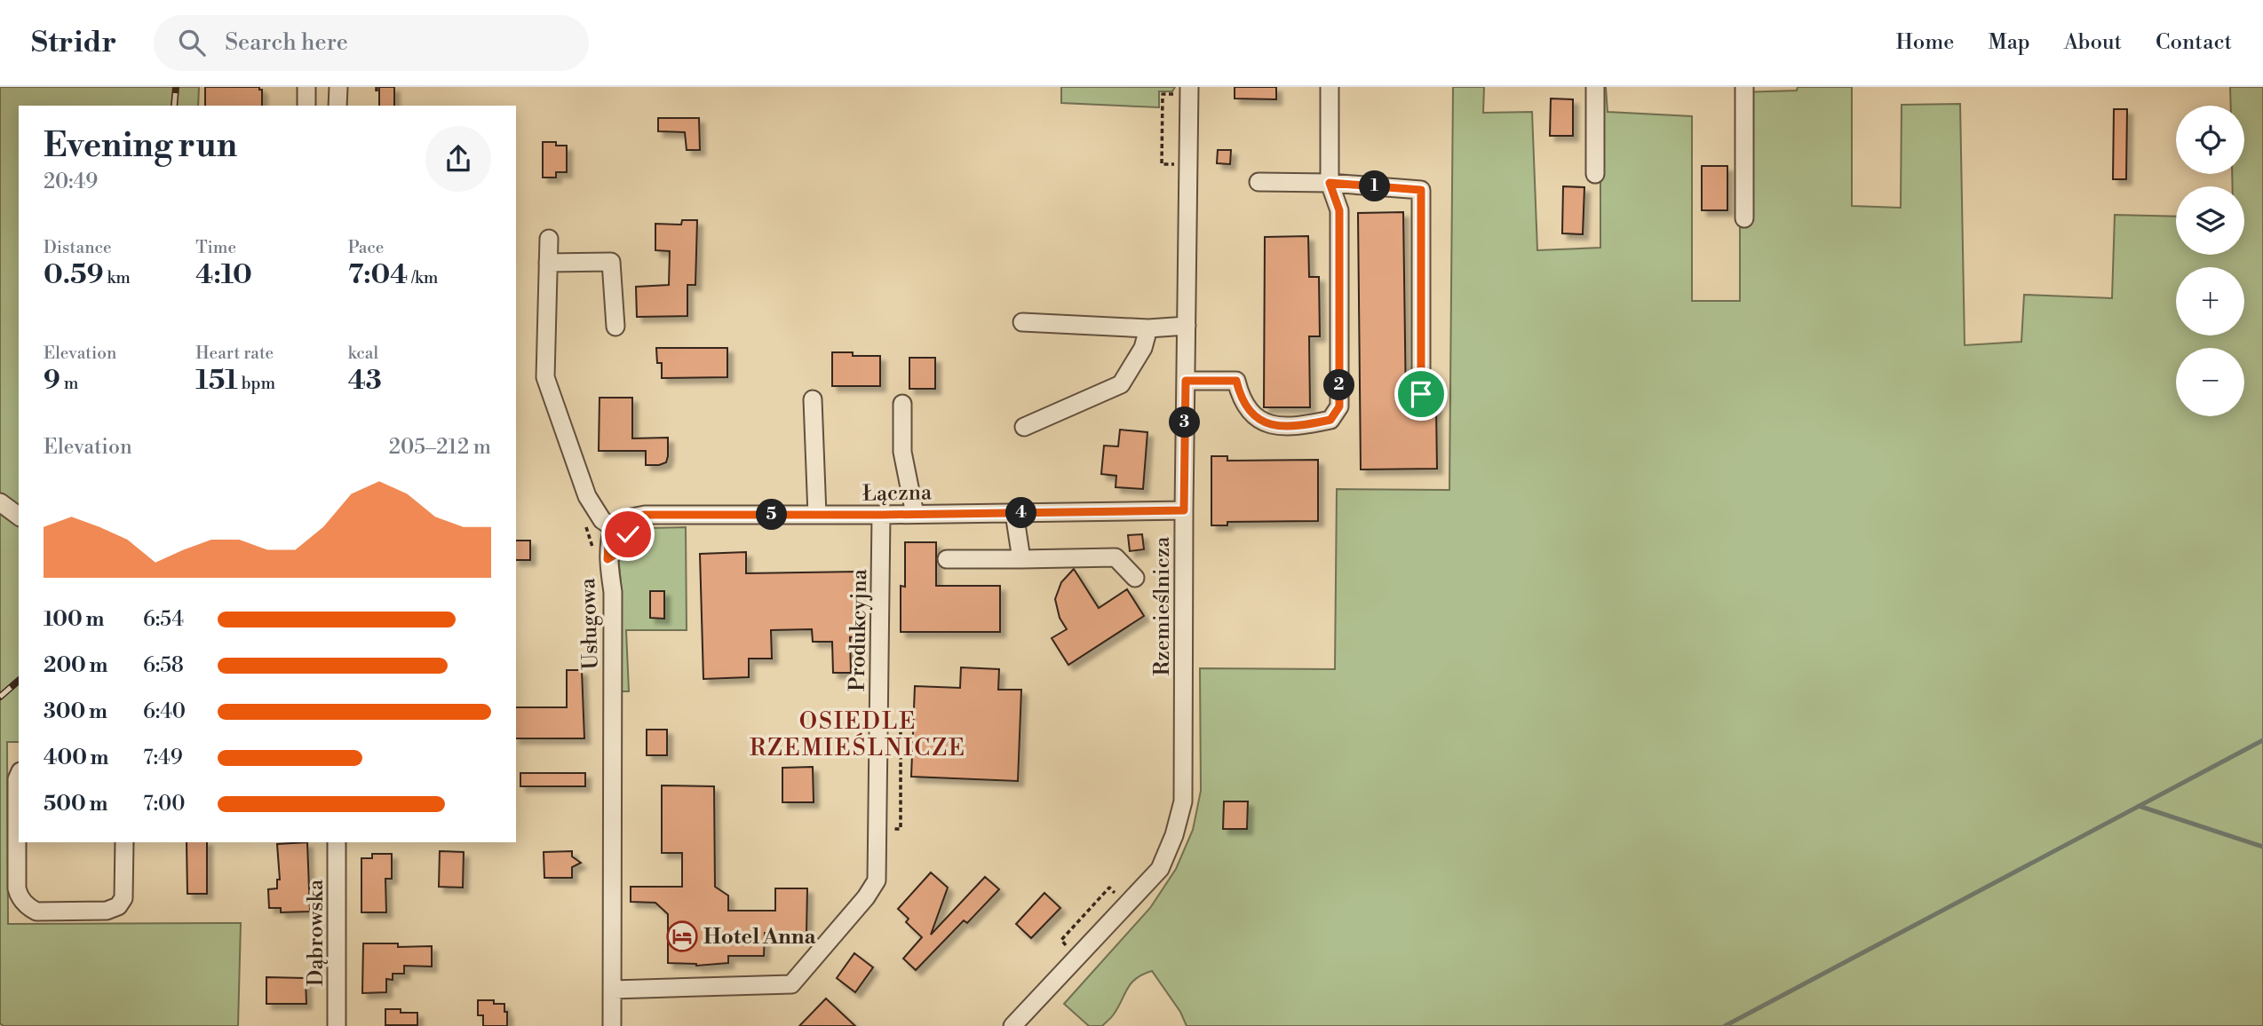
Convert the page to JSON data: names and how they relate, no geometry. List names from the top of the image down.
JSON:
{
  "streets": {
    "street": [
      "Łączna",
      "Rzemieślnicza",
      "Usługowa",
      "Produkcyjna",
      "Dąbrowska"
    ]
  },
  "crossings": [
    ["Łączna", "Rzemieślnicza"],
    ["Łączna", "Usługowa"],
    ["Łączna", "Produkcyjna"],
    ["Usługowa", "Produkcyjna"]
  ],
  "districts": ["OSIEDLE RZEMIEŚLNICZE"],
  "places": {
    "hotel": ["Hotel Anna"]
  },
  "page": {
    "header": "Stridr",
    "search": "Search here",
    "nav": [
      "Home",
      "Map",
      "About",
      "Contact"
    ],
    "map_buttons": ["+", "−"],
    "heading": ["Evening run", "20:49"],
    "pins": [
      "1",
      "2",
      "3",
      "4",
      "5"
    ],
    "stats": [
      ["Distance", "0.59 km"],
      ["Time", "4:10"],
      ["Pace", "7:04 /km"],
      ["Elevation", "9 m"],
      ["Heart rate", "151 bpm"],
      ["kcal", "43"]
    ],
    "chart": ["Elevation", "205–212 m"],
    "list": [
      {
        "name": "100 m",
        "note": "6:54"
      },
      {
        "name": "200 m",
        "note": "6:58"
      },
      {
        "name": "300 m",
        "note": "6:40"
      },
      {
        "name": "400 m",
        "note": "7:49"
      },
      {
        "name": "500 m",
        "note": "7:00"
      }
    ]
  }
}
